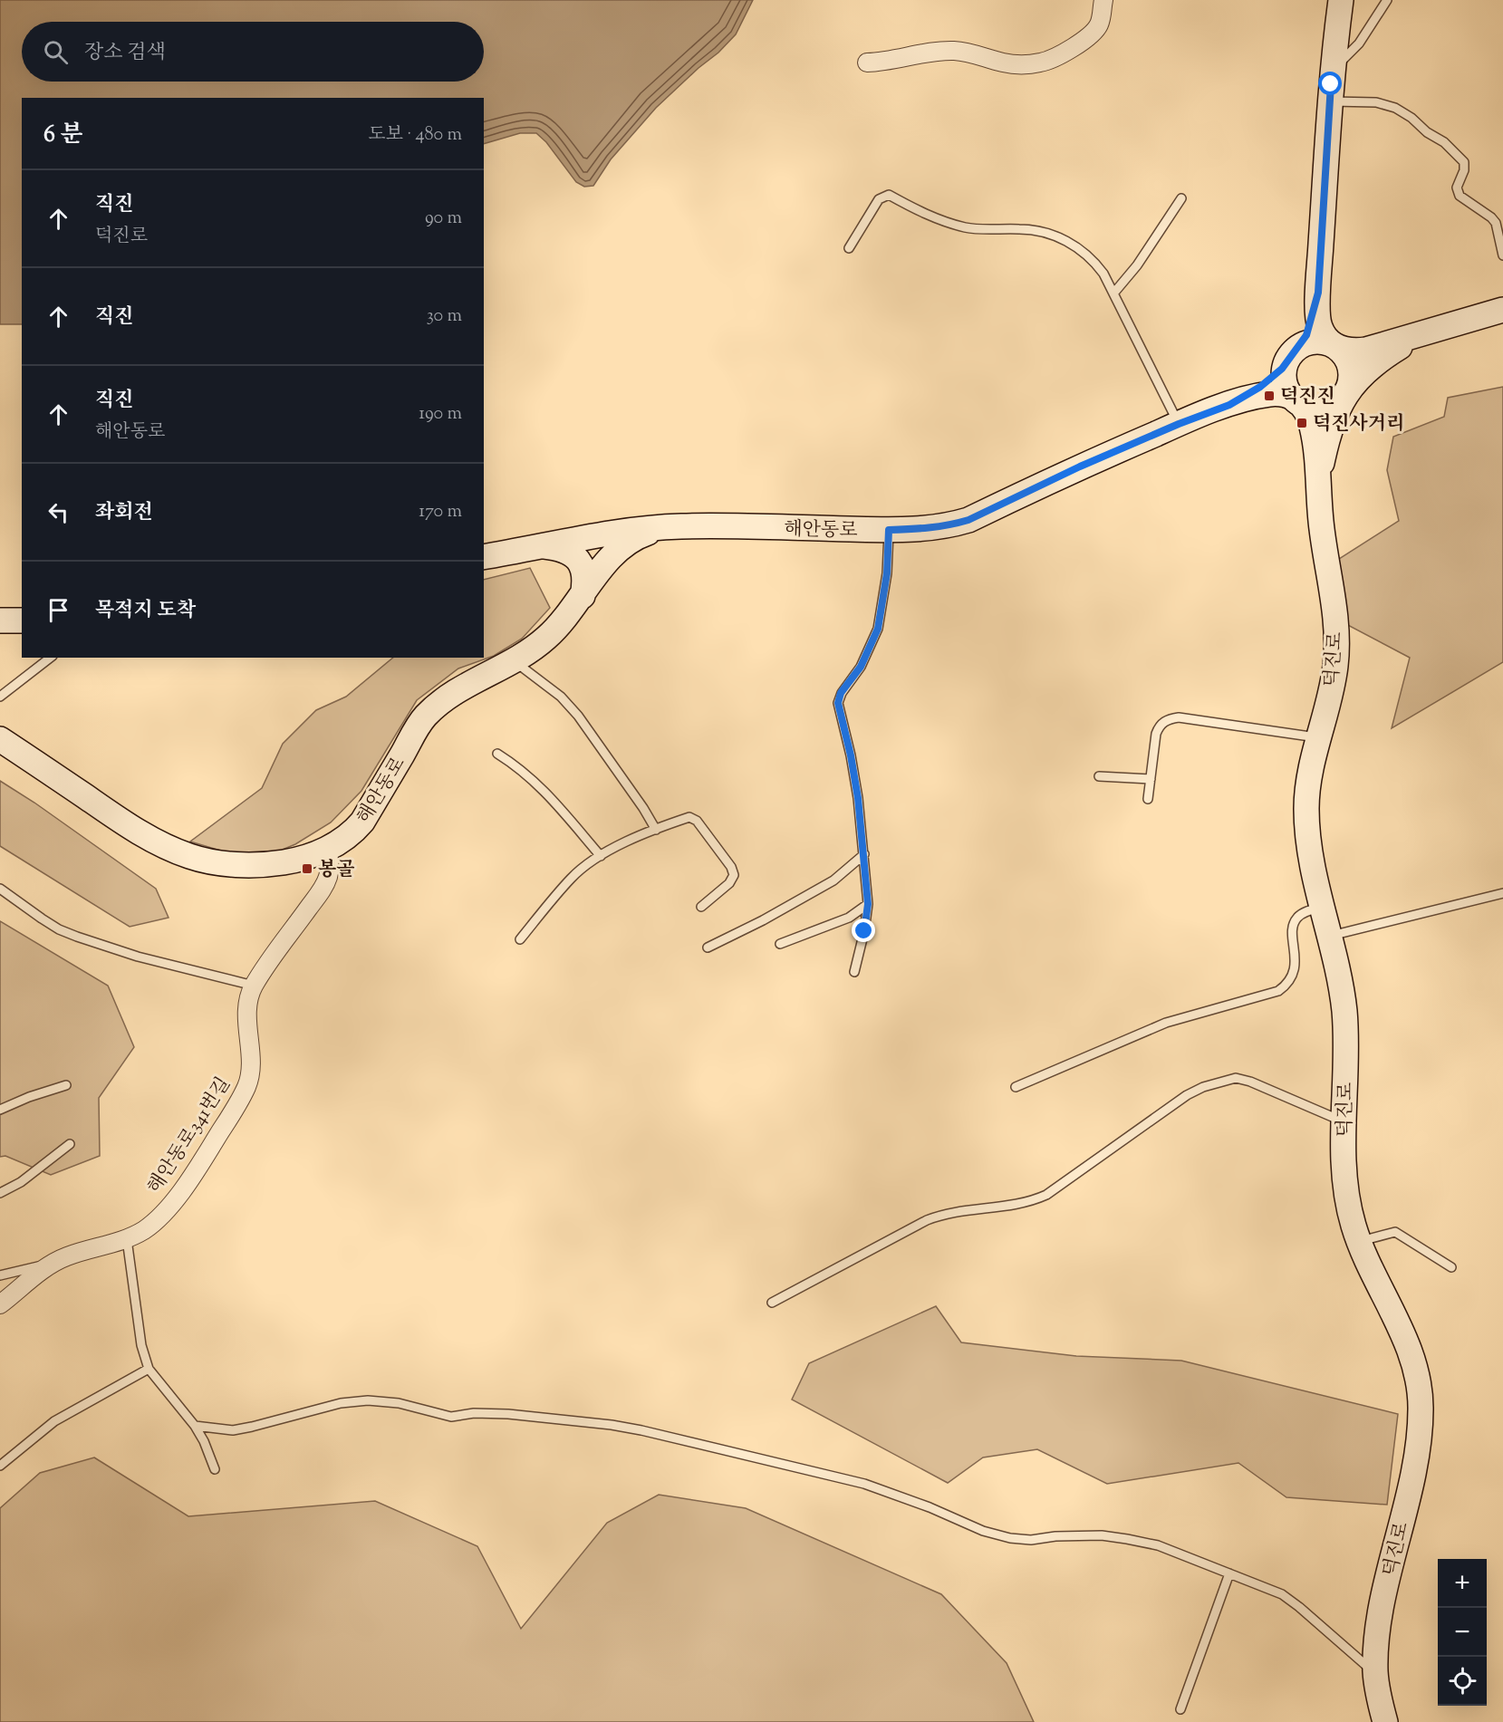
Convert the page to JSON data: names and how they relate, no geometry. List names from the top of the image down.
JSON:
{
  "streets": {
    "street": ["해안동로", "덕진로", "해안동로341번길"]
  },
  "crossings": [
    ["해안동로", "해안동로341번길"]
  ],
  "places": {
    "transit": ["덕진진", "덕진사거리", "봉골"]
  },
  "page": {
    "search": "장소 검색",
    "heading": ["6 분", "도보 · 480 m"],
    "list": [
      ["직진", "덕진로", "90 m"],
      ["직진", "30 m"],
      ["직진", "해안동로", "190 m"],
      ["좌회전", "170 m"],
      "목적지 도착"
    ],
    "map_buttons": ["+", "−"]
  }
}
